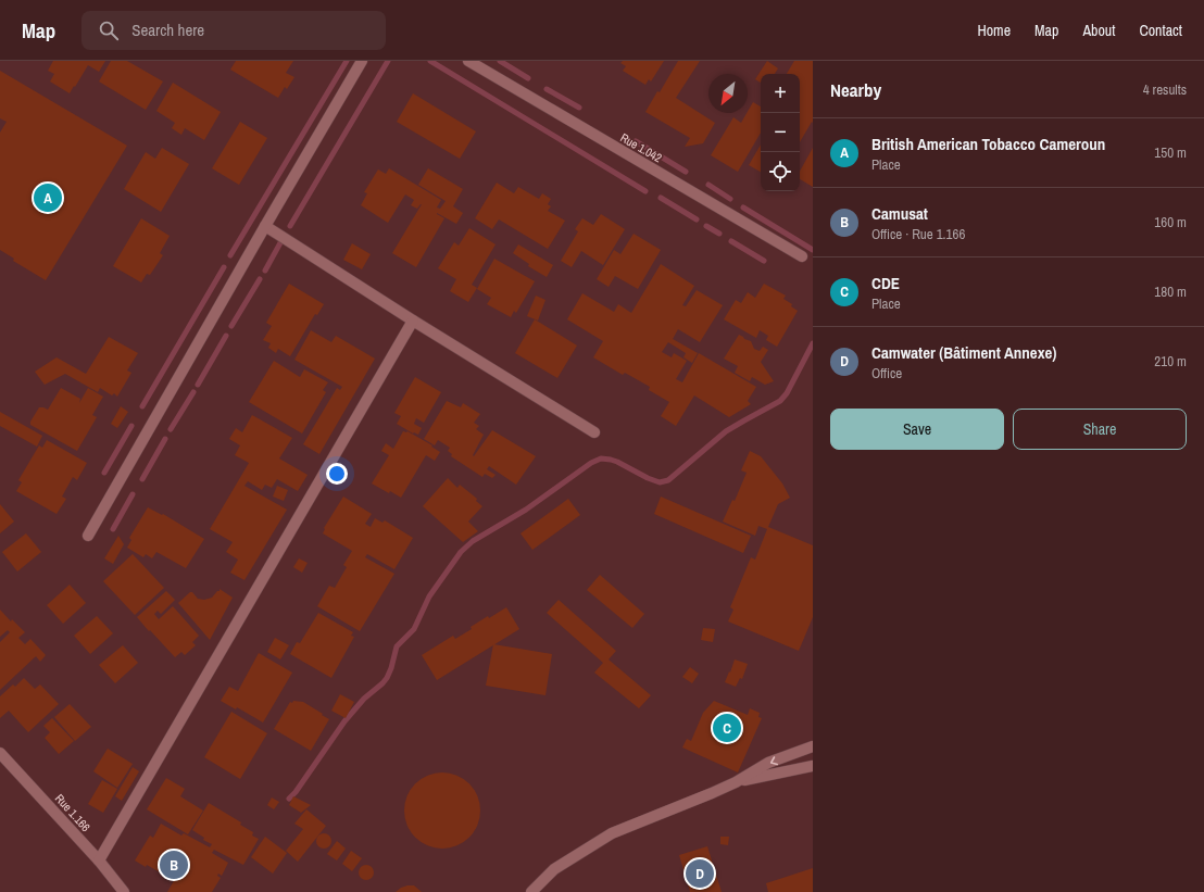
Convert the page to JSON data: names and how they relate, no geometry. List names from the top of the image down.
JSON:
{
  "streets": {
    "street": ["Rue 1.042", "Rue 1.166"]
  },
  "north": "bottom left",
  "page": {
    "header": "Map",
    "search": "Search here",
    "nav": [
      "Home",
      "Map",
      "About",
      "Contact"
    ],
    "heading": ["Nearby", "4 results"],
    "map_buttons": ["+", "−"],
    "list": [
      {
        "mark": "A",
        "name": "British American Tobacco Cameroun",
        "note": "Place",
        "value": "150 m"
      },
      {
        "mark": "B",
        "name": "Camusat",
        "note": "Office · Rue 1.166",
        "value": "160 m"
      },
      {
        "mark": "C",
        "name": "CDE",
        "note": "Place",
        "value": "180 m"
      },
      {
        "mark": "D",
        "name": "Camwater (Bâtiment Annexe)",
        "note": "Office",
        "value": "210 m"
      }
    ],
    "pins": [
      "A",
      "C",
      "B",
      "D"
    ],
    "buttons": ["Save", "Share"]
  }
}
